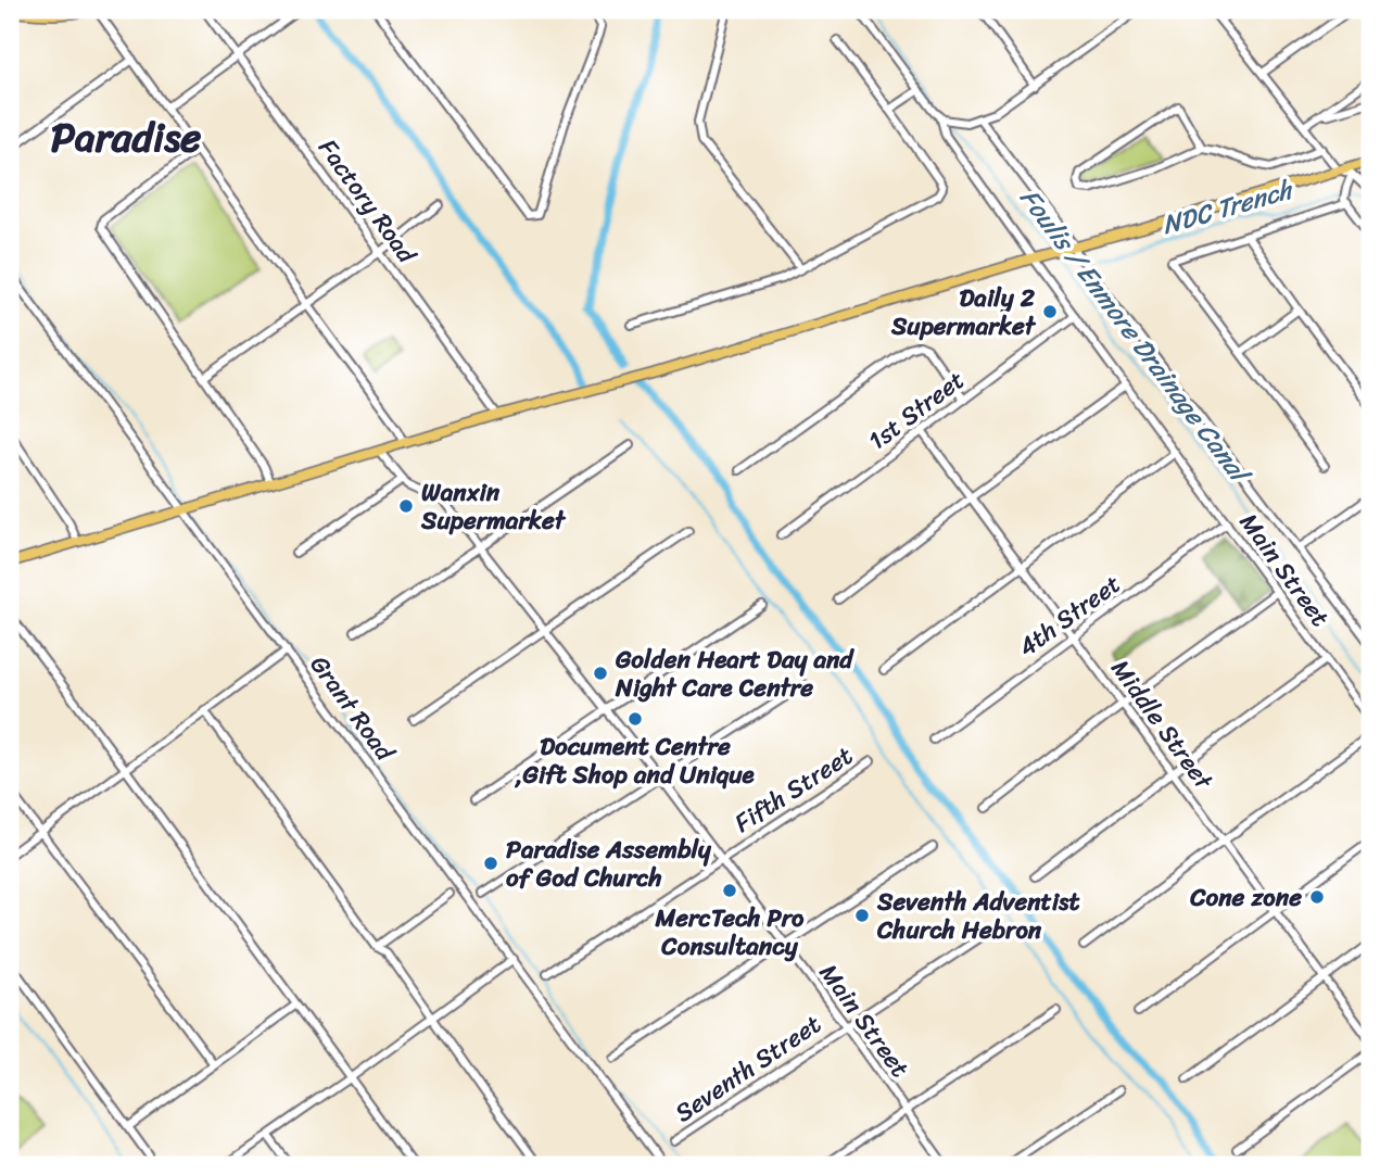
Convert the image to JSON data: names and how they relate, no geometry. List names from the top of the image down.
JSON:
{
  "streets": {
    "street": [
      "Factory Road",
      "1st Street",
      "Main Street",
      "4th Street",
      "Grant Road",
      "Middle Street",
      "Fifth Street",
      "Seventh Street"
    ]
  },
  "crossings": [
    ["1st Street", "Main Street"],
    ["1st Street", "Middle Street"],
    ["Main Street", "4th Street"],
    ["Main Street", "Fifth Street"],
    ["Main Street", "Seventh Street"],
    ["4th Street", "Middle Street"]
  ],
  "districts": ["Paradise"],
  "water": ["NDC Trench", "Foulis / Enmore Drainage Canal"],
  "places": [
    "Daily 2 Supermarket",
    "Wanxin Supermarket",
    "Golden Heart Day and Night Care Centre",
    "Document Centre ,Gift Shop and Unique",
    "Paradise Assembly of God Church",
    "MercTech Pro Consultancy",
    "Cone zone",
    "Seventh Adventist Church Hebron"
  ]
}
